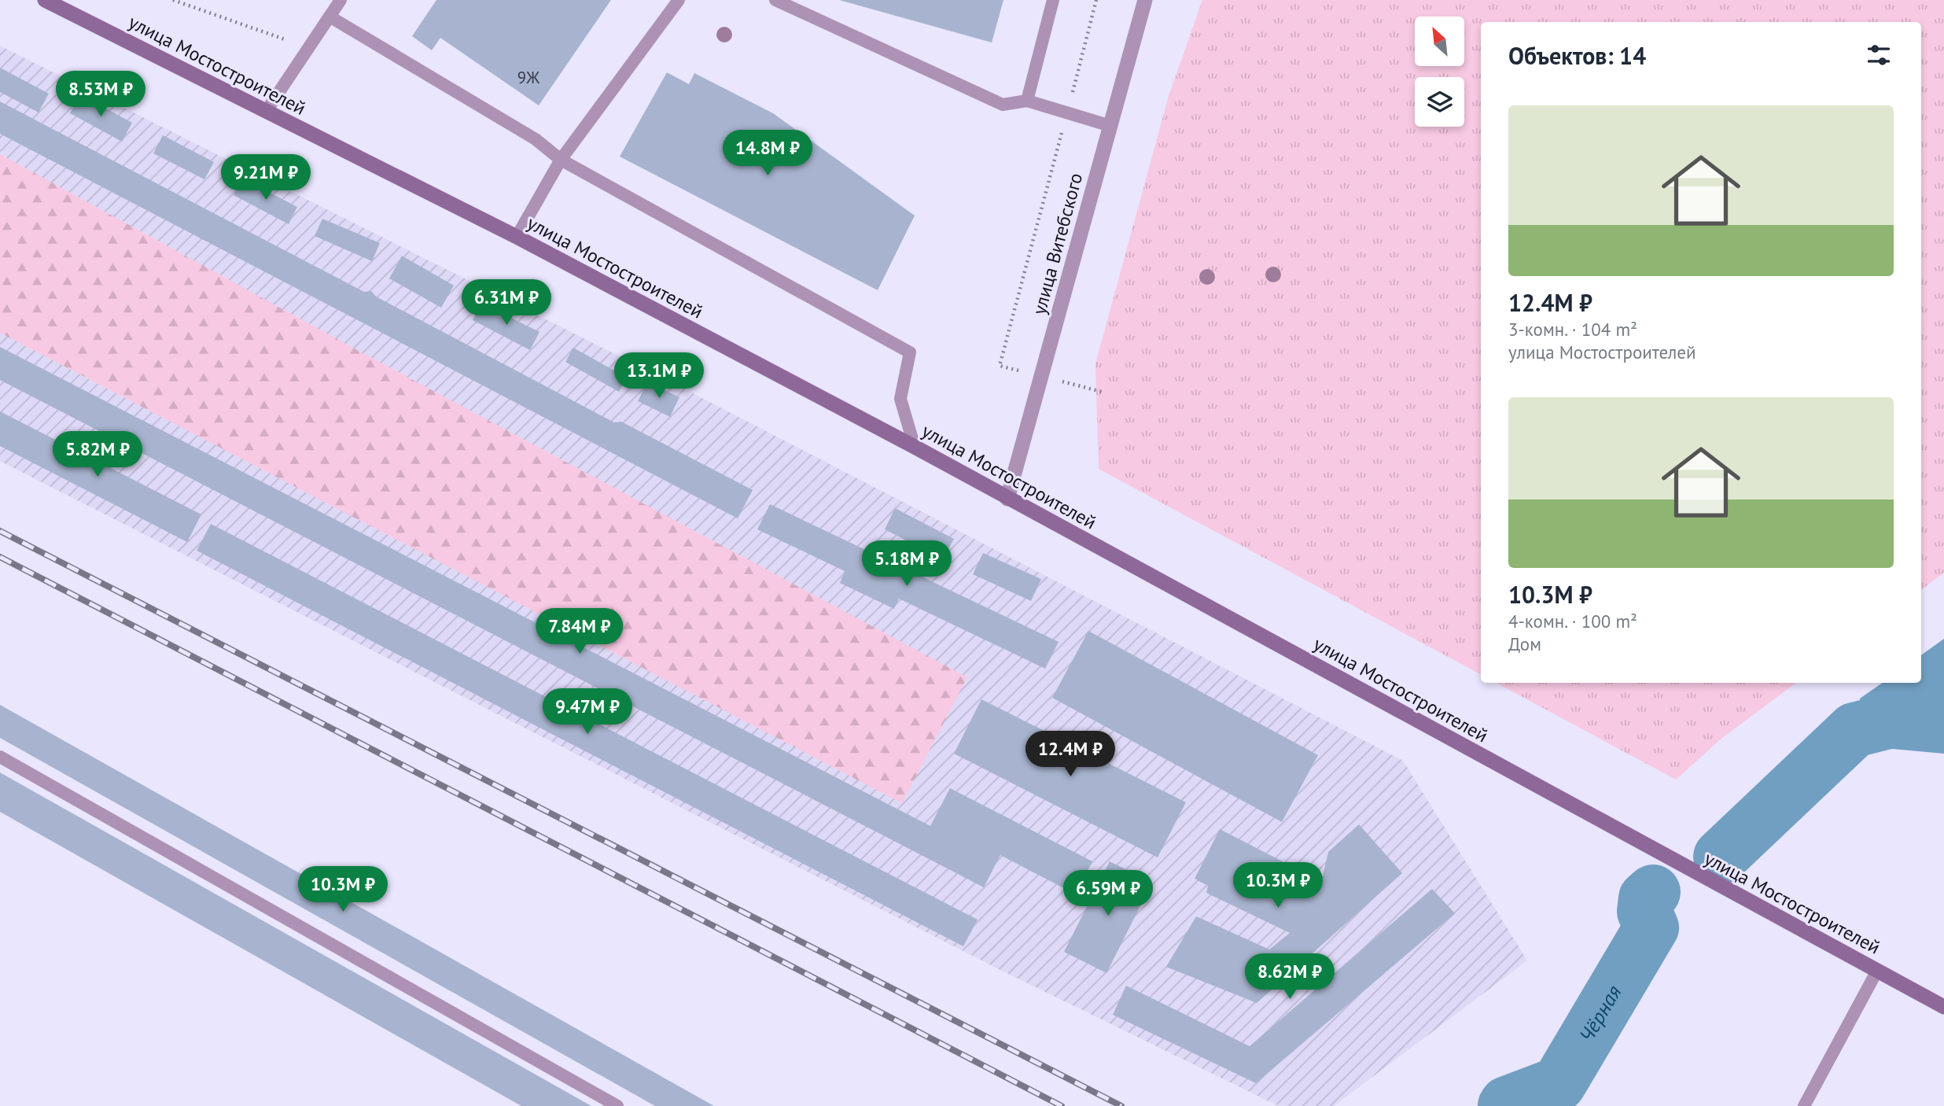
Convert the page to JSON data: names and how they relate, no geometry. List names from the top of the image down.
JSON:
{
  "streets": {
    "main road": ["улица Мостостроителей"],
    "street": ["улица Витебского"]
  },
  "crossings": [
    ["улица Мостостроителей", "улица Витебского"]
  ],
  "water": ["Чёрная"],
  "house_numbers": ["9Ж"],
  "north": "top left",
  "page": {
    "heading": "Объектов: 14",
    "price": [
      "8.53M ₽",
      "14.8M ₽",
      "9.21M ₽",
      "6.31M ₽",
      "13.1M ₽",
      "5.82M ₽",
      "5.18M ₽",
      "7.84M ₽",
      "9.47M ₽",
      "12.4M ₽",
      "10.3M ₽",
      "10.3M ₽",
      "6.59M ₽",
      "8.62M ₽"
    ],
    "list": [
      {
        "name": "12.4M ₽",
        "note": "3-комн. · 104 m² · улица Мостостроителей"
      },
      {
        "name": "10.3M ₽",
        "note": "4-комн. · 100 m² · Дом"
      }
    ]
  }
}
